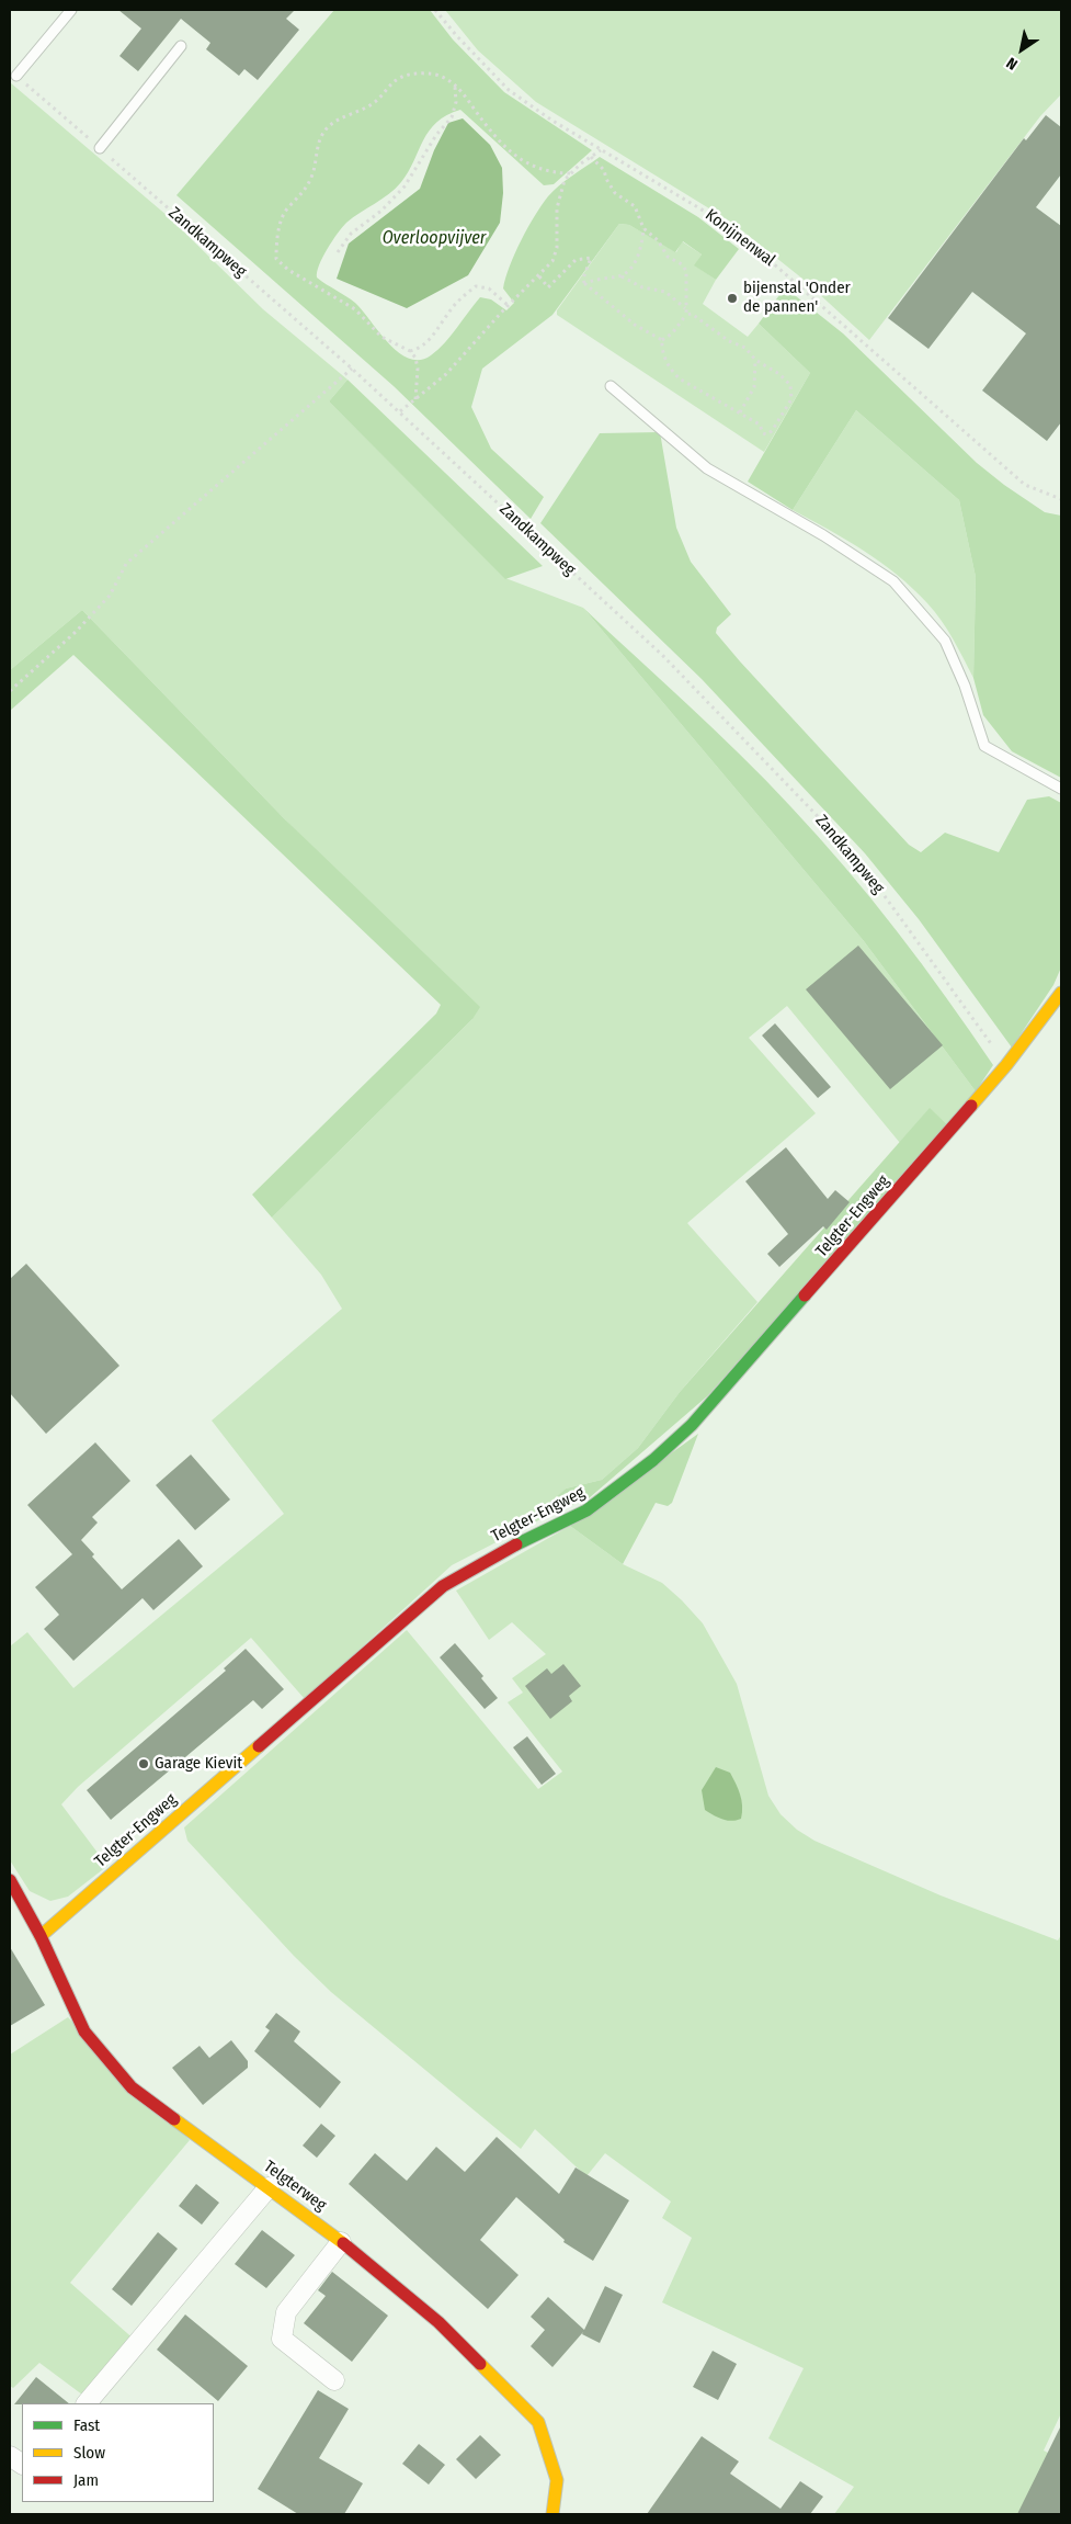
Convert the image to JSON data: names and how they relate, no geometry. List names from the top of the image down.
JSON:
{
  "streets": {
    "street": ["Telgter-Engweg", "Telgterweg"],
    "path": ["Konijnenwal", "Zandkampweg"]
  },
  "crossings": [
    ["Zandkampweg", "Telgter-Engweg"],
    ["Telgter-Engweg", "Telgterweg"]
  ],
  "water": ["Overloopvijver"],
  "places": ["bijenstal 'Onder de pannen'", "Garage Kievit"],
  "legend": ["Fast", "Slow", "Jam"],
  "north": "bottom left"
}
